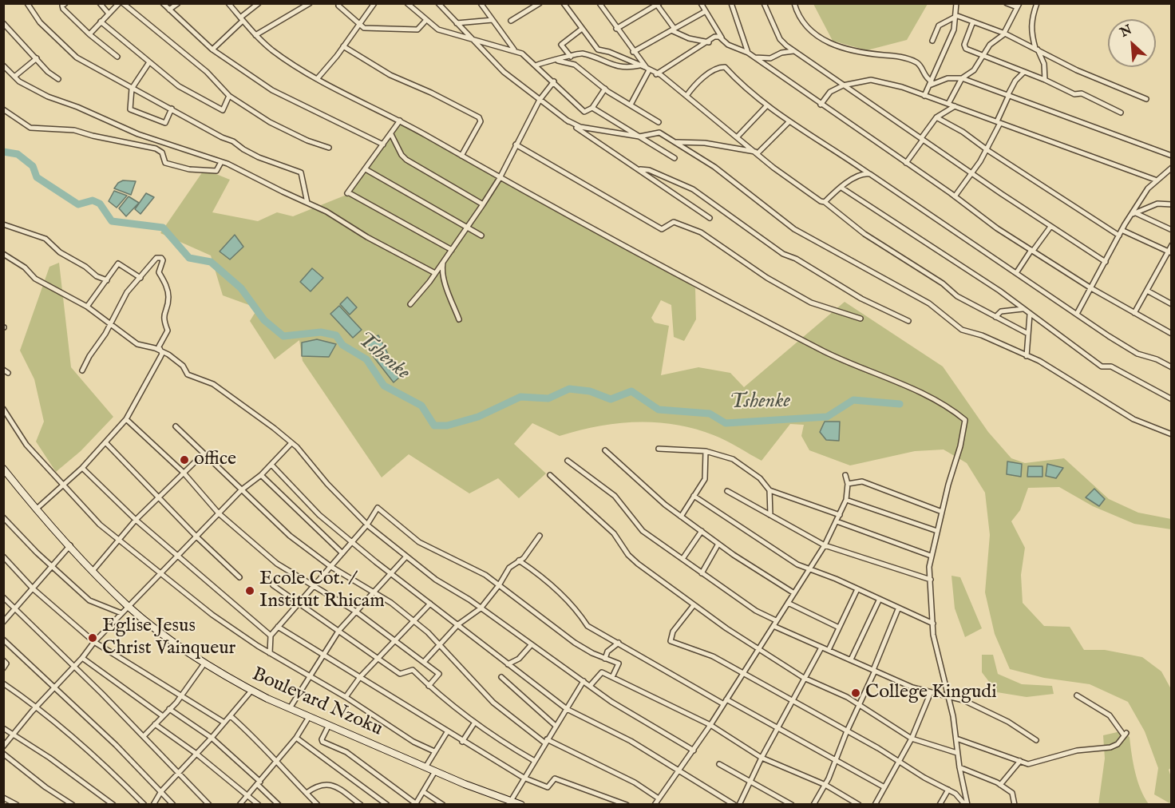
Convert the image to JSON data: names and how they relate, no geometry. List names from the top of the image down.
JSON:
{
  "streets": {
    "street": ["Boulevard Nzoku"]
  },
  "water": ["Tshenke"],
  "places": [
    "office",
    "Ecole Cot. / Institut Rhicam",
    "Eglise Jesus Christ Vainqueur",
    "College Kingudi"
  ],
  "north": "top left"
}
